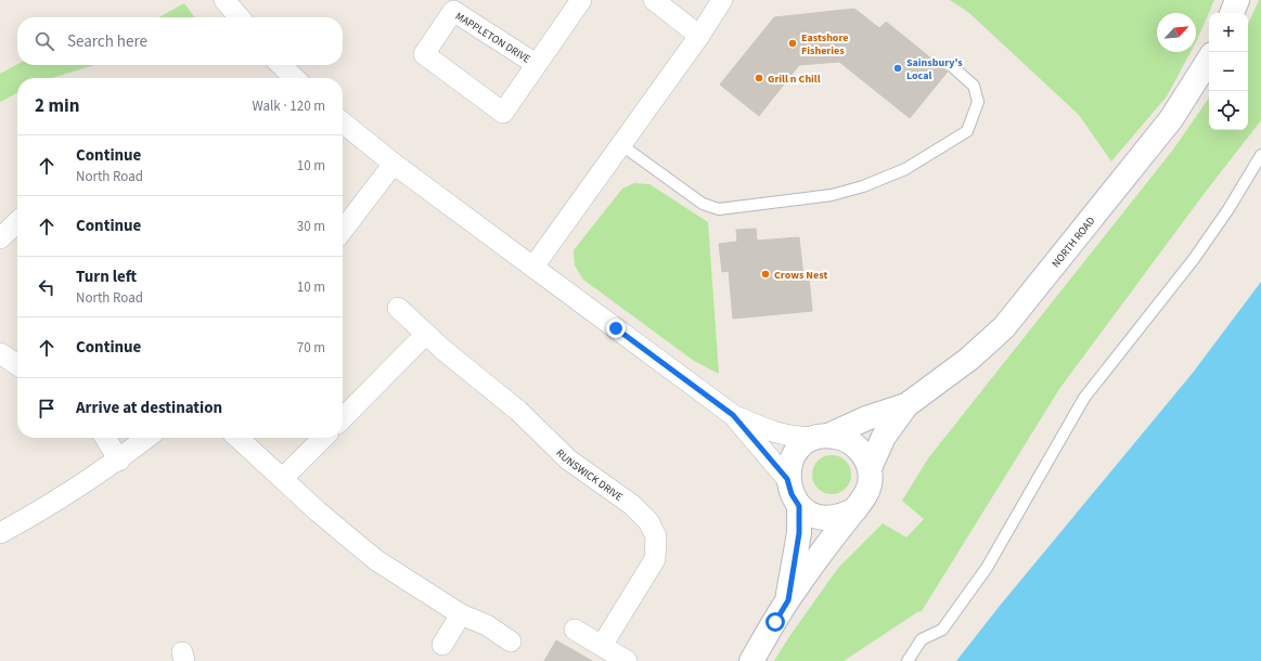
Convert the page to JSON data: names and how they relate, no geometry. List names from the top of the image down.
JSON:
{
  "streets": {
    "main road": ["NORTH ROAD"],
    "street": ["MAPPLETON DRIVE", "RUNSWICK DRIVE"]
  },
  "places": [
    "Eastshore Fisheries",
    "Sainsbury's Local",
    "Grill n Chill",
    "Crows Nest"
  ],
  "north": "top right",
  "page": {
    "map_buttons": ["+", "−"],
    "search": "Search here",
    "heading": ["2 min", "Walk · 120 m"],
    "list": [
      ["Continue", "North Road", "10 m"],
      ["Continue", "30 m"],
      ["Turn left", "North Road", "10 m"],
      ["Continue", "70 m"],
      "Arrive at destination"
    ]
  }
}
